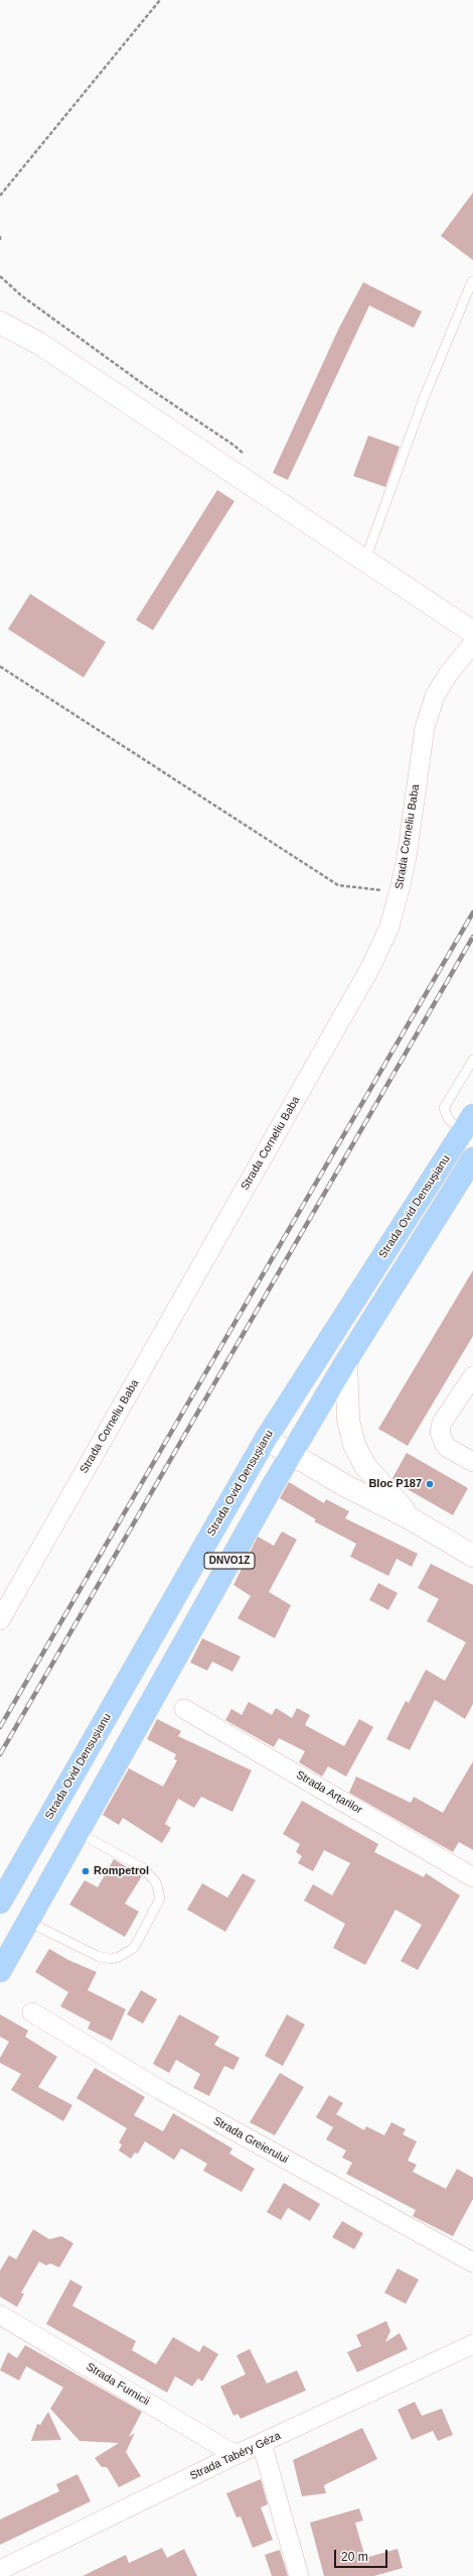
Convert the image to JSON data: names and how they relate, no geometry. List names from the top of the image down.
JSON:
{
  "streets": {
    "main road": ["Strada Ovid Densușianu", "DNVO1Z"],
    "street": [
      "Strada Corneliu Baba",
      "Strada Arțarilor",
      "Strada Greierului",
      "Strada Furnicii",
      "Strada Tabéry Géza"
    ]
  },
  "crossings": [
    ["Strada Furnicii", "Strada Tabéry Géza"]
  ],
  "places": ["Bloc P187", "Rompetrol"],
  "scale_bar": "20 m"
}
